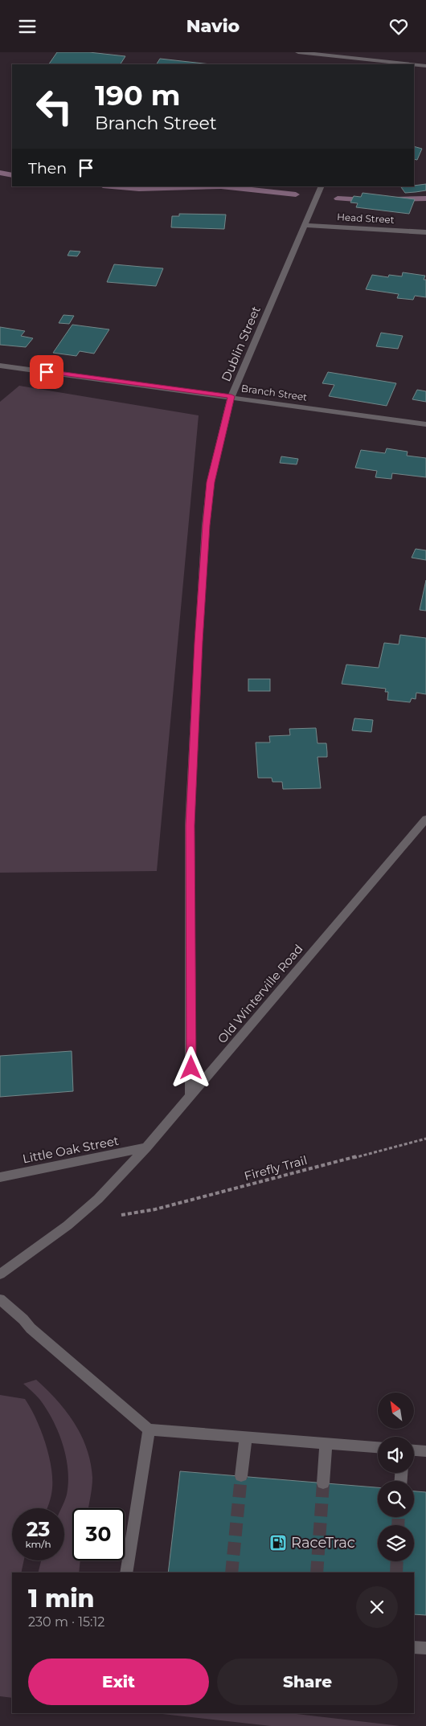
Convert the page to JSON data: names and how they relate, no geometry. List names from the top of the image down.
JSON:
{
  "streets": {
    "street": [
      "Head Street",
      "Dublin Street",
      "Branch Street",
      "Old Winterville Road",
      "Little Oak Street"
    ],
    "path": ["Firefly Trail"]
  },
  "crossings": [
    ["Head Street", "Dublin Street"],
    ["Dublin Street", "Branch Street"],
    ["Dublin Street", "Old Winterville Road"],
    ["Old Winterville Road", "Little Oak Street"]
  ],
  "places": {
    "fuel station": ["RaceTrac"]
  },
  "north": "top left",
  "page": {
    "header": "Navio",
    "turn": ["190 m", "Branch Street"],
    "then": "Then",
    "speed": "23 km/h",
    "limit": "30",
    "heading": ["1 min", "230 m · 15:12"],
    "buttons": ["Exit", "Share"]
  }
}
